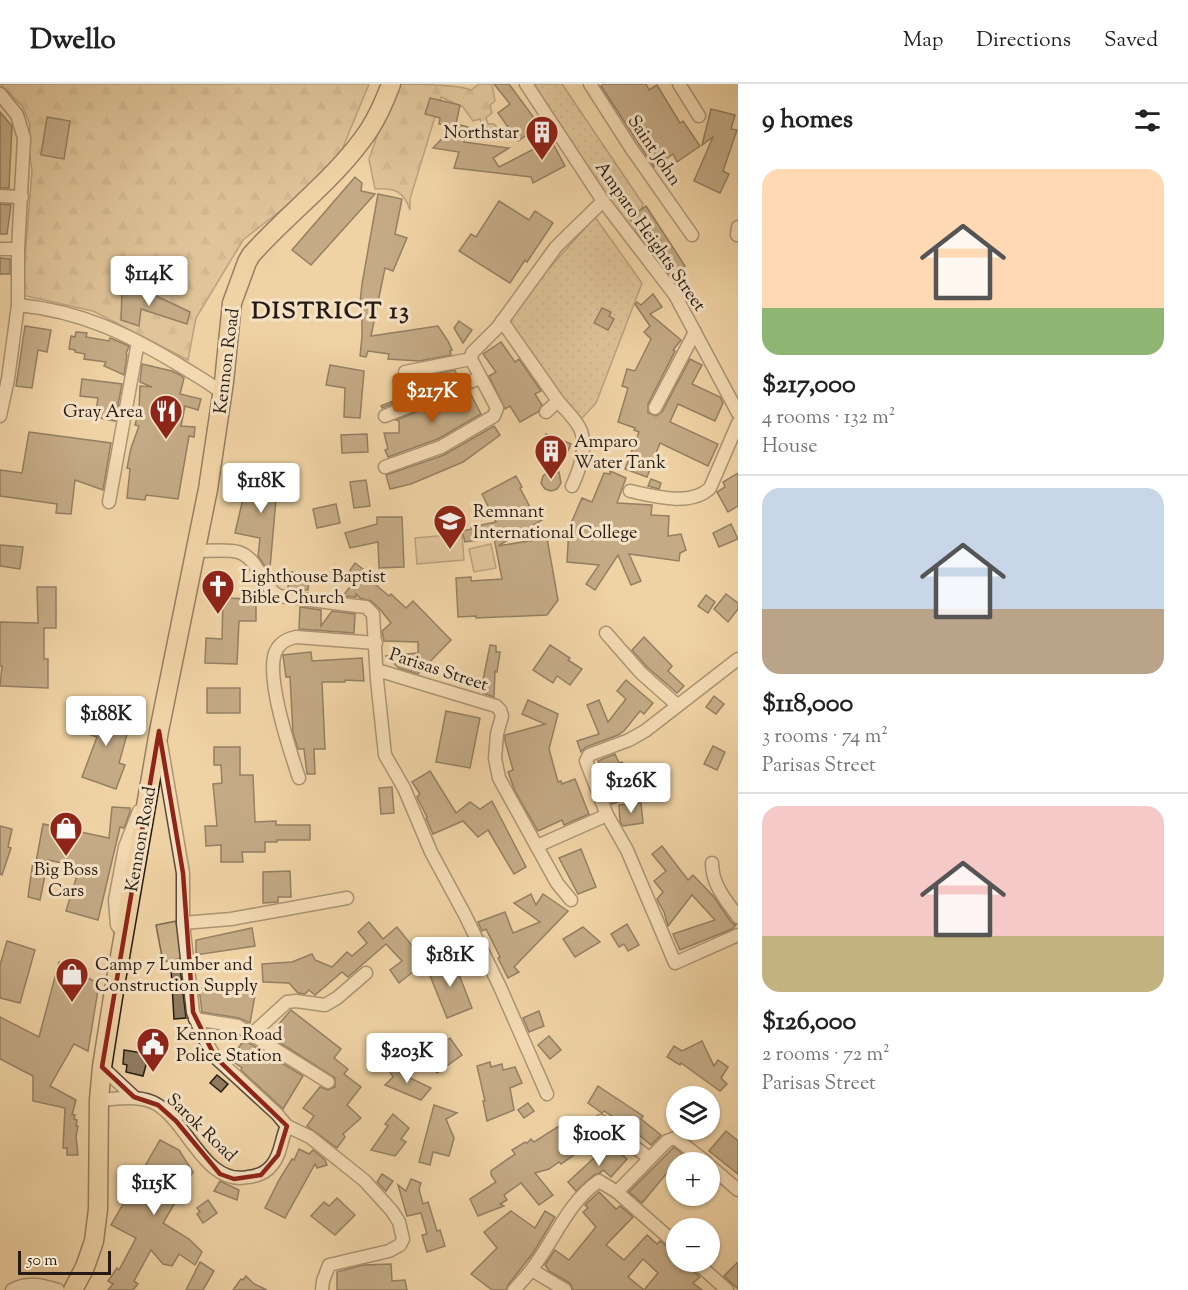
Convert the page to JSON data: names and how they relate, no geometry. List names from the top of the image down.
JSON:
{
  "streets": {
    "highway": ["Kennon Road"],
    "street": [
      "Saint John",
      "Amparo Heights Street",
      "Parisas Street",
      "Sarok Road"
    ]
  },
  "crossings": [
    ["Kennon Road", "Parisas Street"],
    ["Kennon Road", "Sarok Road"]
  ],
  "districts": ["DISTRICT 13"],
  "places": {
    "building": ["Northstar", "Amparo Water Tank"],
    "restaurant": ["Gray Area"],
    "school or university": ["Remnant International College"],
    "church": ["Lighthouse Baptist Bible Church"],
    "shop": ["Big Boss Cars", "Camp 7 Lumber and Construction Supply"],
    "public building": ["Kennon Road Police Station"]
  },
  "scale_bar": "50 m",
  "page": {
    "header": "Dwello",
    "nav": ["Map", "Directions", "Saved"],
    "heading": "9 homes",
    "list": [
      {
        "name": "$217,000",
        "note": "4 rooms · 132 m² · House"
      },
      {
        "name": "$118,000",
        "note": "3 rooms · 74 m² · Parisas Street"
      },
      {
        "name": "$126,000",
        "note": "2 rooms · 72 m² · Parisas Street"
      }
    ],
    "price": [
      "$114K",
      "$217K",
      "$118K",
      "$188K",
      "$126K",
      "$181K",
      "$203K",
      "$100K",
      "$115K"
    ],
    "map_buttons": ["+", "−"],
    "scale": "50 m"
  }
}
